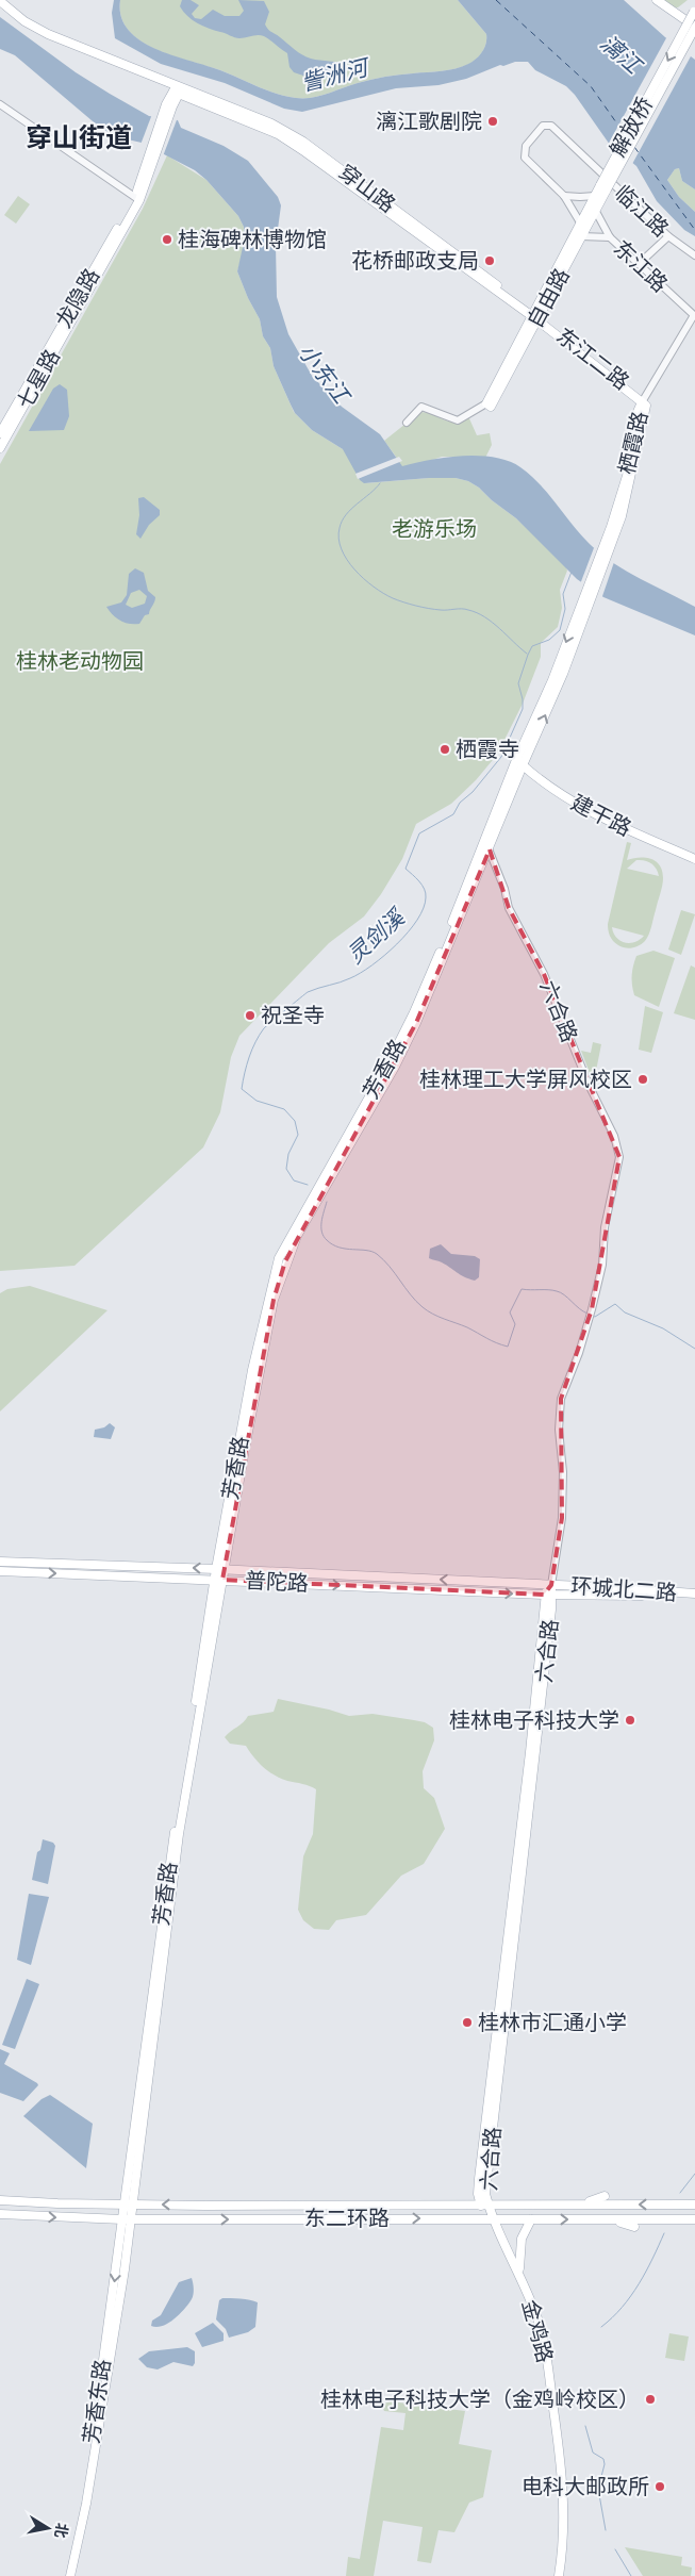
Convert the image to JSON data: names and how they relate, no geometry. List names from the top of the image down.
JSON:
{
  "streets": {
    "main road": [
      "解放桥",
      "穿山路",
      "龙隐路",
      "自由路",
      "东江二路",
      "七星路",
      "栖霞路",
      "建干路",
      "六合路",
      "芳香路",
      "普陀路",
      "环城北二路",
      "东二环路",
      "金鸡路",
      "芳香东路"
    ],
    "street": ["临江路", "东江路"]
  },
  "crossings": [
    ["解放桥", "自由路"],
    ["穿山路", "龙隐路"],
    ["穿山路", "自由路"],
    ["穿山路", "东江二路"],
    ["东江路", "自由路"],
    ["东江路", "栖霞路"],
    ["龙隐路", "七星路"],
    ["自由路", "东江二路"],
    ["东江二路", "栖霞路"],
    ["栖霞路", "建干路"],
    ["栖霞路", "芳香路"],
    ["建干路", "芳香路"],
    ["六合路", "芳香路"],
    ["六合路", "普陀路"],
    ["六合路", "环城北二路"],
    ["六合路", "东二环路"],
    ["六合路", "金鸡路"],
    ["芳香路", "普陀路"],
    ["芳香路", "东二环路"],
    ["芳香路", "芳香东路"],
    ["普陀路", "环城北二路"],
    ["东二环路", "金鸡路"],
    ["东二环路", "芳香东路"]
  ],
  "districts": ["穿山街道"],
  "water": [
    "漓江",
    "訾洲河",
    "小东江",
    "灵剑溪"
  ],
  "parks": ["老游乐场", "桂林老动物园"],
  "places": [
    "漓江歌剧院",
    "桂海碑林博物馆",
    "花桥邮政支局",
    "栖霞寺",
    "祝圣寺",
    "桂林理工大学屏风校区",
    "桂林电子科技大学",
    "桂林市汇通小学",
    "桂林电子科技大学（金鸡岭校区）",
    "电科大邮政所"
  ],
  "north": "right"
}
